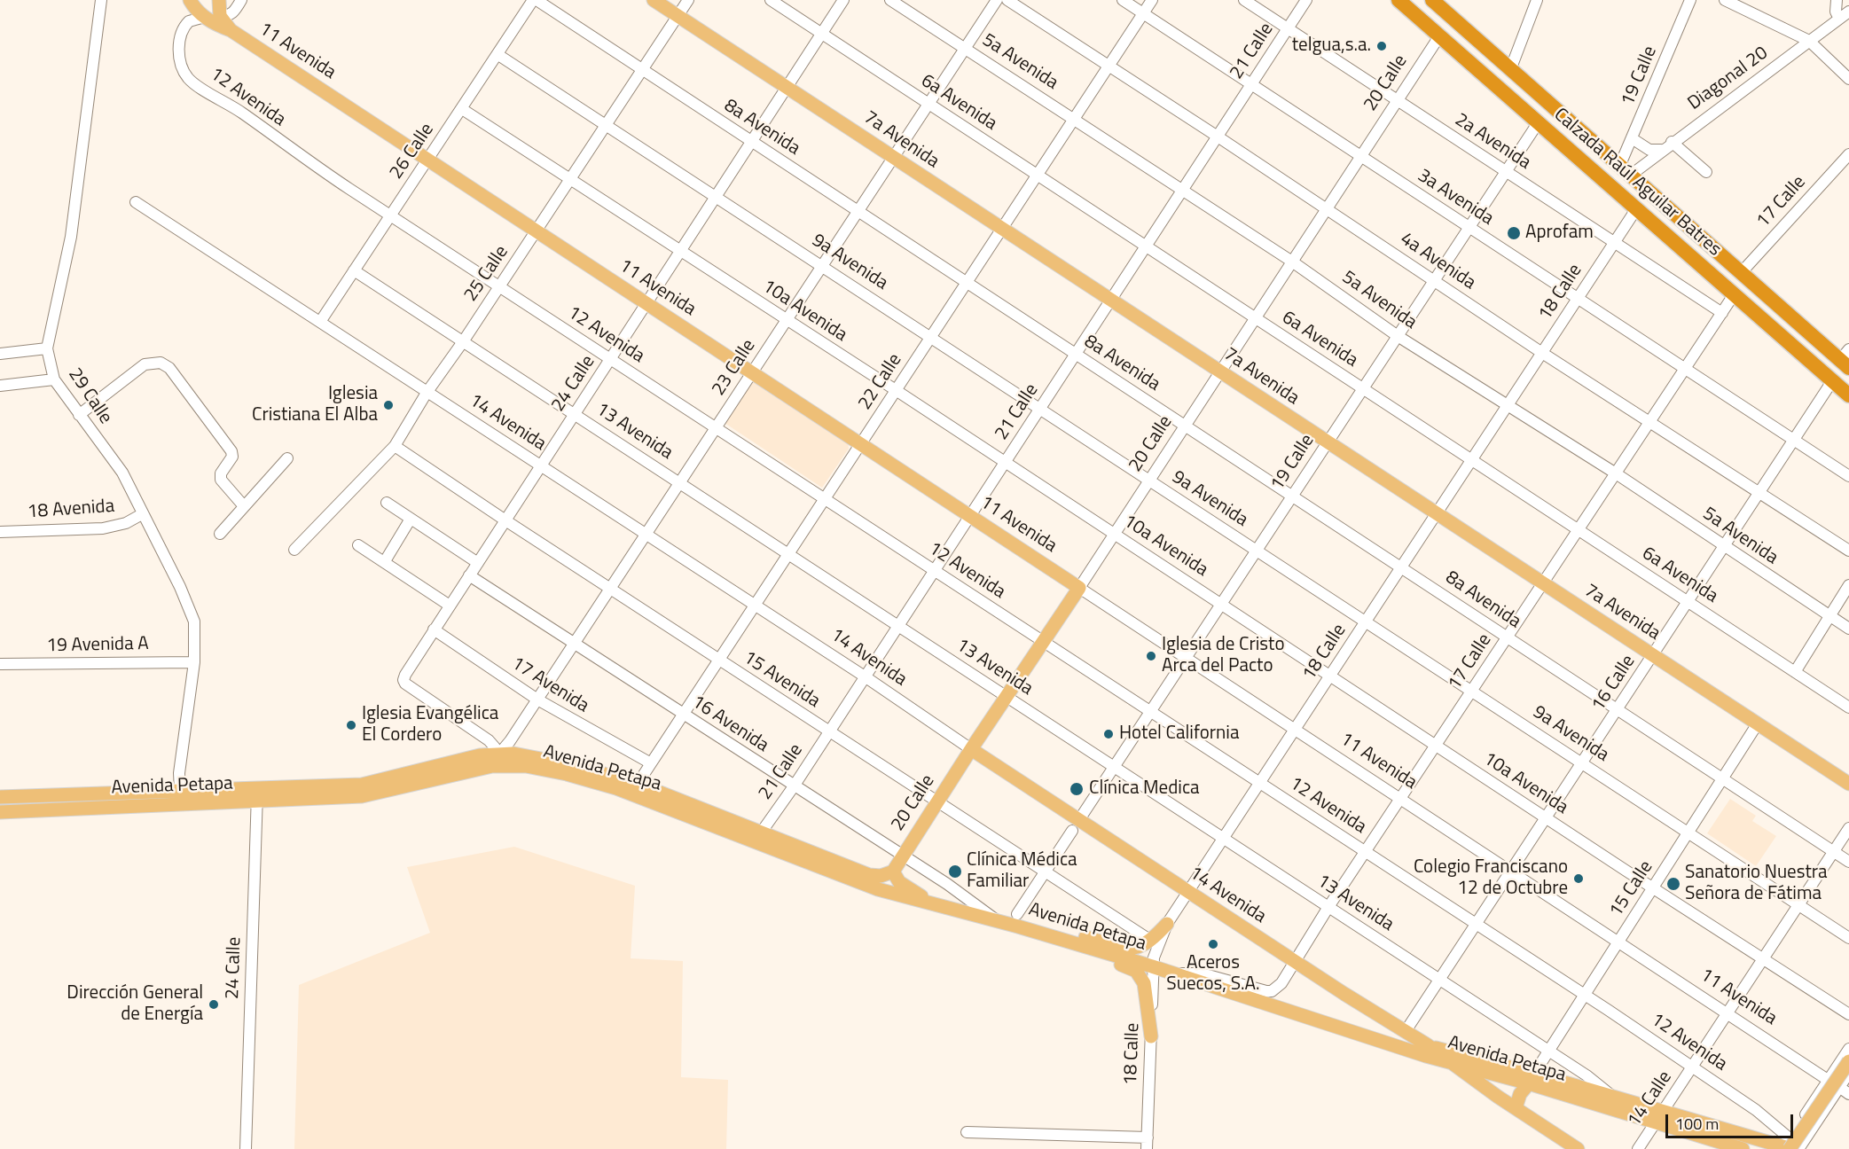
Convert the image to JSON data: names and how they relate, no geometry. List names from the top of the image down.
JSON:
{
  "streets": {
    "highway": ["Calzada Raúl Aguilar Batres"],
    "main road": [
      "11 Avenida",
      "20 Calle",
      "7a Avenida",
      "14 Avenida",
      "Avenida Petapa"
    ],
    "street": [
      "21 Calle",
      "5a Avenida",
      "19 Calle",
      "Diagonal 20",
      "12 Avenida",
      "6a Avenida",
      "8a Avenida",
      "2a Avenida",
      "26 Calle",
      "3a Avenida",
      "17 Calle",
      "4a Avenida",
      "9a Avenida",
      "25 Calle",
      "18 Calle",
      "10a Avenida",
      "23 Calle",
      "22 Calle",
      "24 Calle",
      "29 Calle",
      "13 Avenida",
      "18 Avenida",
      "19 Avenida A",
      "15 Avenida",
      "16 Calle",
      "17 Avenida",
      "16 Avenida",
      "15 Calle",
      "14 Calle"
    ]
  },
  "crossings": [
    ["11 Avenida", "21 Calle"],
    ["11 Avenida", "19 Calle"],
    ["11 Avenida", "20 Calle"],
    ["11 Avenida", "12 Avenida"],
    ["11 Avenida", "26 Calle"],
    ["11 Avenida", "17 Calle"],
    ["11 Avenida", "25 Calle"],
    ["11 Avenida", "18 Calle"],
    ["11 Avenida", "23 Calle"],
    ["11 Avenida", "22 Calle"],
    ["11 Avenida", "24 Calle"],
    ["11 Avenida", "16 Calle"],
    ["11 Avenida", "15 Calle"],
    ["11 Avenida", "14 Calle"],
    ["21 Calle", "5a Avenida"],
    ["21 Calle", "12 Avenida"],
    ["21 Calle", "6a Avenida"],
    ["21 Calle", "8a Avenida"],
    ["21 Calle", "7a Avenida"],
    ["21 Calle", "2a Avenida"],
    ["21 Calle", "3a Avenida"],
    ["21 Calle", "4a Avenida"],
    ["21 Calle", "9a Avenida"],
    ["21 Calle", "10a Avenida"],
    ["21 Calle", "14 Avenida"],
    ["21 Calle", "13 Avenida"],
    ["21 Calle", "15 Avenida"],
    ["21 Calle", "16 Avenida"],
    ["21 Calle", "Avenida Petapa"],
    ["5a Avenida", "19 Calle"],
    ["5a Avenida", "20 Calle"],
    ["5a Avenida", "17 Calle"],
    ["5a Avenida", "18 Calle"],
    ["5a Avenida", "23 Calle"],
    ["5a Avenida", "22 Calle"],
    ["5a Avenida", "16 Calle"],
    ["19 Calle", "Diagonal 20"],
    ["19 Calle", "12 Avenida"],
    ["19 Calle", "6a Avenida"],
    ["19 Calle", "8a Avenida"],
    ["19 Calle", "7a Avenida"],
    ["19 Calle", "2a Avenida"],
    ["19 Calle", "Calzada Raúl Aguilar Batres"],
    ["19 Calle", "3a Avenida"],
    ["19 Calle", "4a Avenida"],
    ["19 Calle", "9a Avenida"],
    ["19 Calle", "10a Avenida"],
    ["19 Calle", "14 Avenida"],
    ["19 Calle", "13 Avenida"],
    ["19 Calle", "15 Avenida"],
    ["19 Calle", "Avenida Petapa"],
    ["Diagonal 20", "Calzada Raúl Aguilar Batres"],
    ["20 Calle", "12 Avenida"],
    ["20 Calle", "6a Avenida"],
    ["20 Calle", "8a Avenida"],
    ["20 Calle", "7a Avenida"],
    ["20 Calle", "2a Avenida"],
    ["20 Calle", "Calzada Raúl Aguilar Batres"],
    ["20 Calle", "3a Avenida"],
    ["20 Calle", "4a Avenida"],
    ["20 Calle", "9a Avenida"],
    ["20 Calle", "10a Avenida"],
    ["20 Calle", "14 Avenida"],
    ["20 Calle", "13 Avenida"],
    ["20 Calle", "15 Avenida"],
    ["20 Calle", "16 Avenida"],
    ["20 Calle", "Avenida Petapa"],
    ["12 Avenida", "26 Calle"],
    ["12 Avenida", "17 Calle"],
    ["12 Avenida", "25 Calle"],
    ["12 Avenida", "18 Calle"],
    ["12 Avenida", "23 Calle"],
    ["12 Avenida", "22 Calle"],
    ["12 Avenida", "24 Calle"],
    ["12 Avenida", "16 Calle"],
    ["12 Avenida", "Avenida Petapa"],
    ["12 Avenida", "15 Calle"],
    ["12 Avenida", "14 Calle"],
    ["6a Avenida", "17 Calle"],
    ["6a Avenida", "18 Calle"],
    ["6a Avenida", "23 Calle"],
    ["6a Avenida", "22 Calle"],
    ["6a Avenida", "24 Calle"],
    ["6a Avenida", "16 Calle"],
    ["8a Avenida", "26 Calle"],
    ["8a Avenida", "17 Calle"],
    ["8a Avenida", "25 Calle"],
    ["8a Avenida", "18 Calle"],
    ["8a Avenida", "23 Calle"],
    ["8a Avenida", "22 Calle"],
    ["8a Avenida", "24 Calle"],
    ["8a Avenida", "16 Calle"],
    ["8a Avenida", "15 Calle"],
    ["8a Avenida", "14 Calle"],
    ["7a Avenida", "17 Calle"],
    ["7a Avenida", "25 Calle"],
    ["7a Avenida", "18 Calle"],
    ["7a Avenida", "23 Calle"],
    ["7a Avenida", "22 Calle"],
    ["7a Avenida", "24 Calle"],
    ["7a Avenida", "16 Calle"],
    ["7a Avenida", "15 Calle"],
    ["2a Avenida", "17 Calle"],
    ["2a Avenida", "18 Calle"],
    ["26 Calle", "9a Avenida"],
    ["26 Calle", "10a Avenida"],
    ["26 Calle", "14 Avenida"],
    ["26 Calle", "13 Avenida"],
    ["Calzada Raúl Aguilar Batres", "17 Calle"],
    ["Calzada Raúl Aguilar Batres", "18 Calle"],
    ["Calzada Raúl Aguilar Batres", "16 Calle"],
    ["3a Avenida", "17 Calle"],
    ["3a Avenida", "18 Calle"],
    ["3a Avenida", "22 Calle"],
    ["3a Avenida", "16 Calle"],
    ["17 Calle", "4a Avenida"],
    ["17 Calle", "9a Avenida"],
    ["17 Calle", "10a Avenida"],
    ["17 Calle", "14 Avenida"],
    ["17 Calle", "13 Avenida"],
    ["17 Calle", "Avenida Petapa"],
    ["4a Avenida", "18 Calle"],
    ["4a Avenida", "22 Calle"],
    ["4a Avenida", "16 Calle"],
    ["9a Avenida", "25 Calle"],
    ["9a Avenida", "18 Calle"],
    ["9a Avenida", "23 Calle"],
    ["9a Avenida", "22 Calle"],
    ["9a Avenida", "24 Calle"],
    ["9a Avenida", "16 Calle"],
    ["9a Avenida", "15 Calle"],
    ["9a Avenida", "14 Calle"],
    ["25 Calle", "10a Avenida"],
    ["25 Calle", "14 Avenida"],
    ["25 Calle", "13 Avenida"],
    ["25 Calle", "15 Avenida"],
    ["18 Calle", "10a Avenida"],
    ["18 Calle", "14 Avenida"],
    ["18 Calle", "13 Avenida"],
    ["18 Calle", "Avenida Petapa"],
    ["10a Avenida", "23 Calle"],
    ["10a Avenida", "22 Calle"],
    ["10a Avenida", "24 Calle"],
    ["10a Avenida", "16 Calle"],
    ["10a Avenida", "15 Calle"],
    ["10a Avenida", "14 Calle"],
    ["23 Calle", "24 Calle"],
    ["23 Calle", "14 Avenida"],
    ["23 Calle", "13 Avenida"],
    ["23 Calle", "15 Avenida"],
    ["23 Calle", "17 Avenida"],
    ["23 Calle", "16 Avenida"],
    ["23 Calle", "Avenida Petapa"],
    ["22 Calle", "14 Avenida"],
    ["22 Calle", "13 Avenida"],
    ["22 Calle", "15 Avenida"],
    ["22 Calle", "17 Avenida"],
    ["22 Calle", "16 Avenida"],
    ["22 Calle", "Avenida Petapa"],
    ["24 Calle", "14 Avenida"],
    ["24 Calle", "13 Avenida"],
    ["24 Calle", "15 Avenida"],
    ["24 Calle", "17 Avenida"],
    ["24 Calle", "16 Avenida"],
    ["24 Calle", "Avenida Petapa"],
    ["29 Calle", "18 Avenida"],
    ["29 Calle", "19 Avenida A"],
    ["29 Calle", "Avenida Petapa"],
    ["14 Avenida", "16 Calle"],
    ["14 Avenida", "Avenida Petapa"],
    ["13 Avenida", "16 Calle"],
    ["13 Avenida", "Avenida Petapa"],
    ["13 Avenida", "15 Calle"],
    ["16 Avenida", "Avenida Petapa"],
    ["Avenida Petapa", "15 Calle"],
    ["Avenida Petapa", "14 Calle"]
  ],
  "places": [
    "telgua,s.a.",
    "Aprofam",
    "Iglesia Cristiana El Alba",
    "Iglesia de Cristo Arca del Pacto",
    "Iglesia Evangélica El Cordero",
    "Hotel California",
    "Clínica Medica",
    "Clínica Médica Familiar",
    "Colegio Franciscano 12 de Octubre",
    "Sanatorio Nuestra Señora de Fátima",
    "Aceros Suecos, S.A.",
    "Dirección General de Energía"
  ],
  "scale_bar": "100 m"
}
